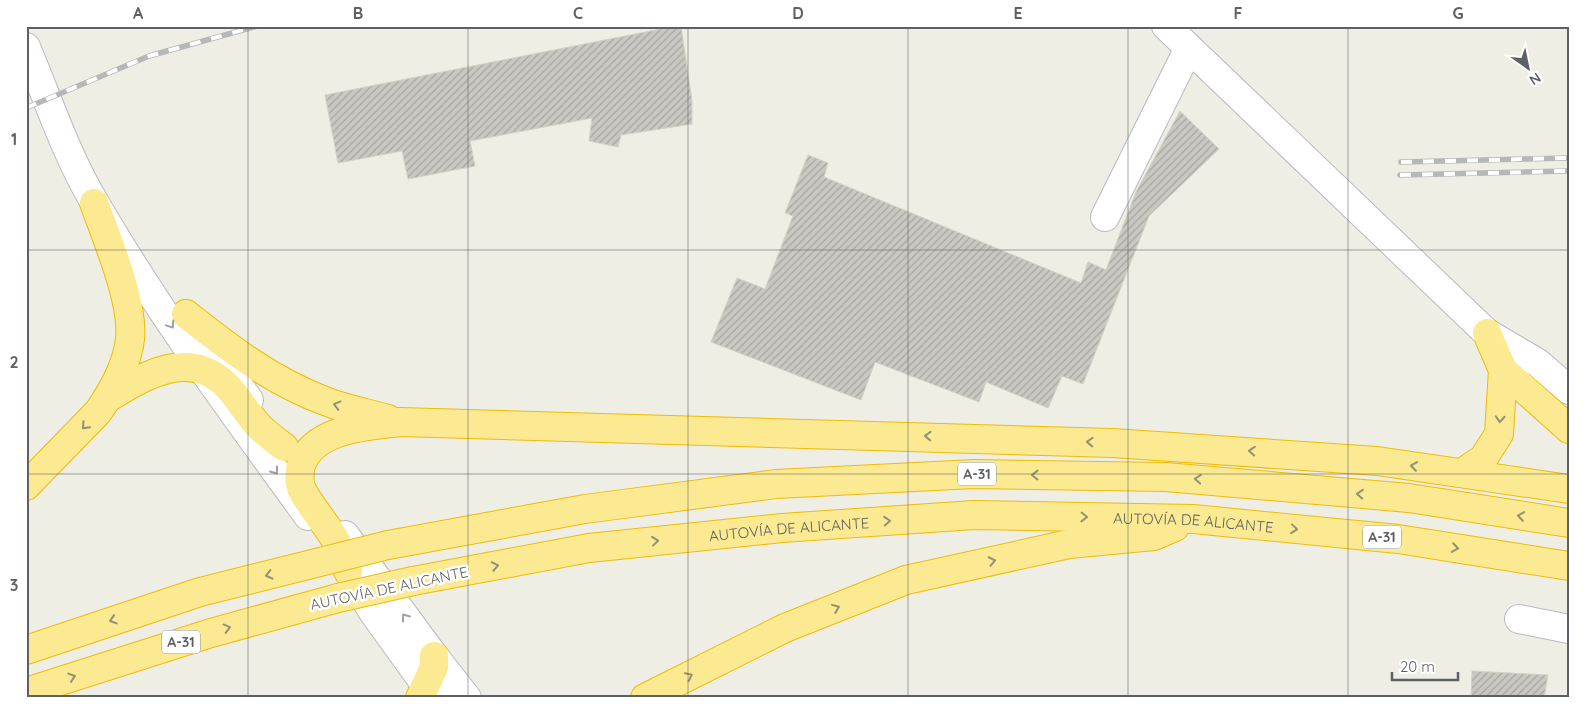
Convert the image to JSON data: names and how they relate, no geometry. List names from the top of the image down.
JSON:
{
  "streets": {
    "highway": ["A-31", "AUTOVÍA DE ALICANTE"]
  },
  "scale_bar": "20 m",
  "north": "bottom right",
  "grid": {
    "columns": [
      "A",
      "B",
      "C",
      "D",
      "E",
      "F",
      "G"
    ],
    "rows": ["1", "2", "3"]
  }
}
